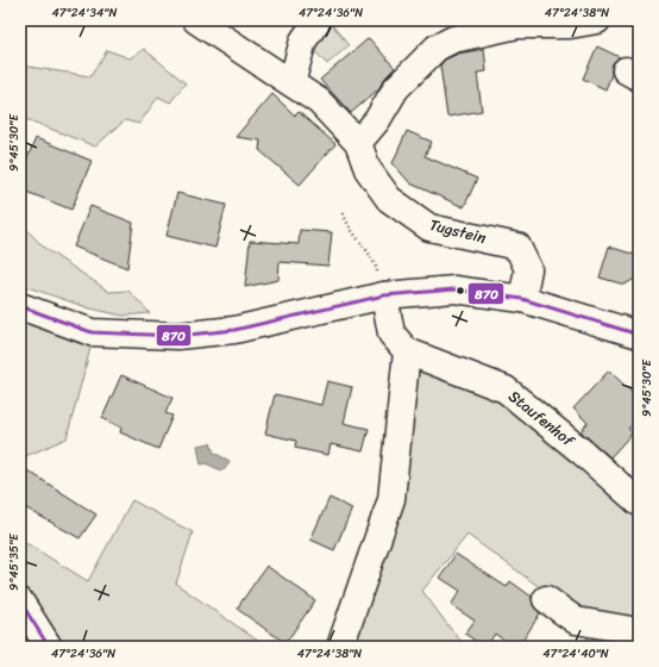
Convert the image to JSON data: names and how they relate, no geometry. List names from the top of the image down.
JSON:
{
  "streets": {
    "street": ["Tugstein", "Staufenhof"]
  },
  "lines": ["transit line 870"],
  "coordinates": [
    "47°24'34\"N",
    "47°24'36\"N",
    "47°24'38\"N",
    "9°45'30\"E",
    "9°45'35\"E",
    "47°24'40\"N"
  ]
}
